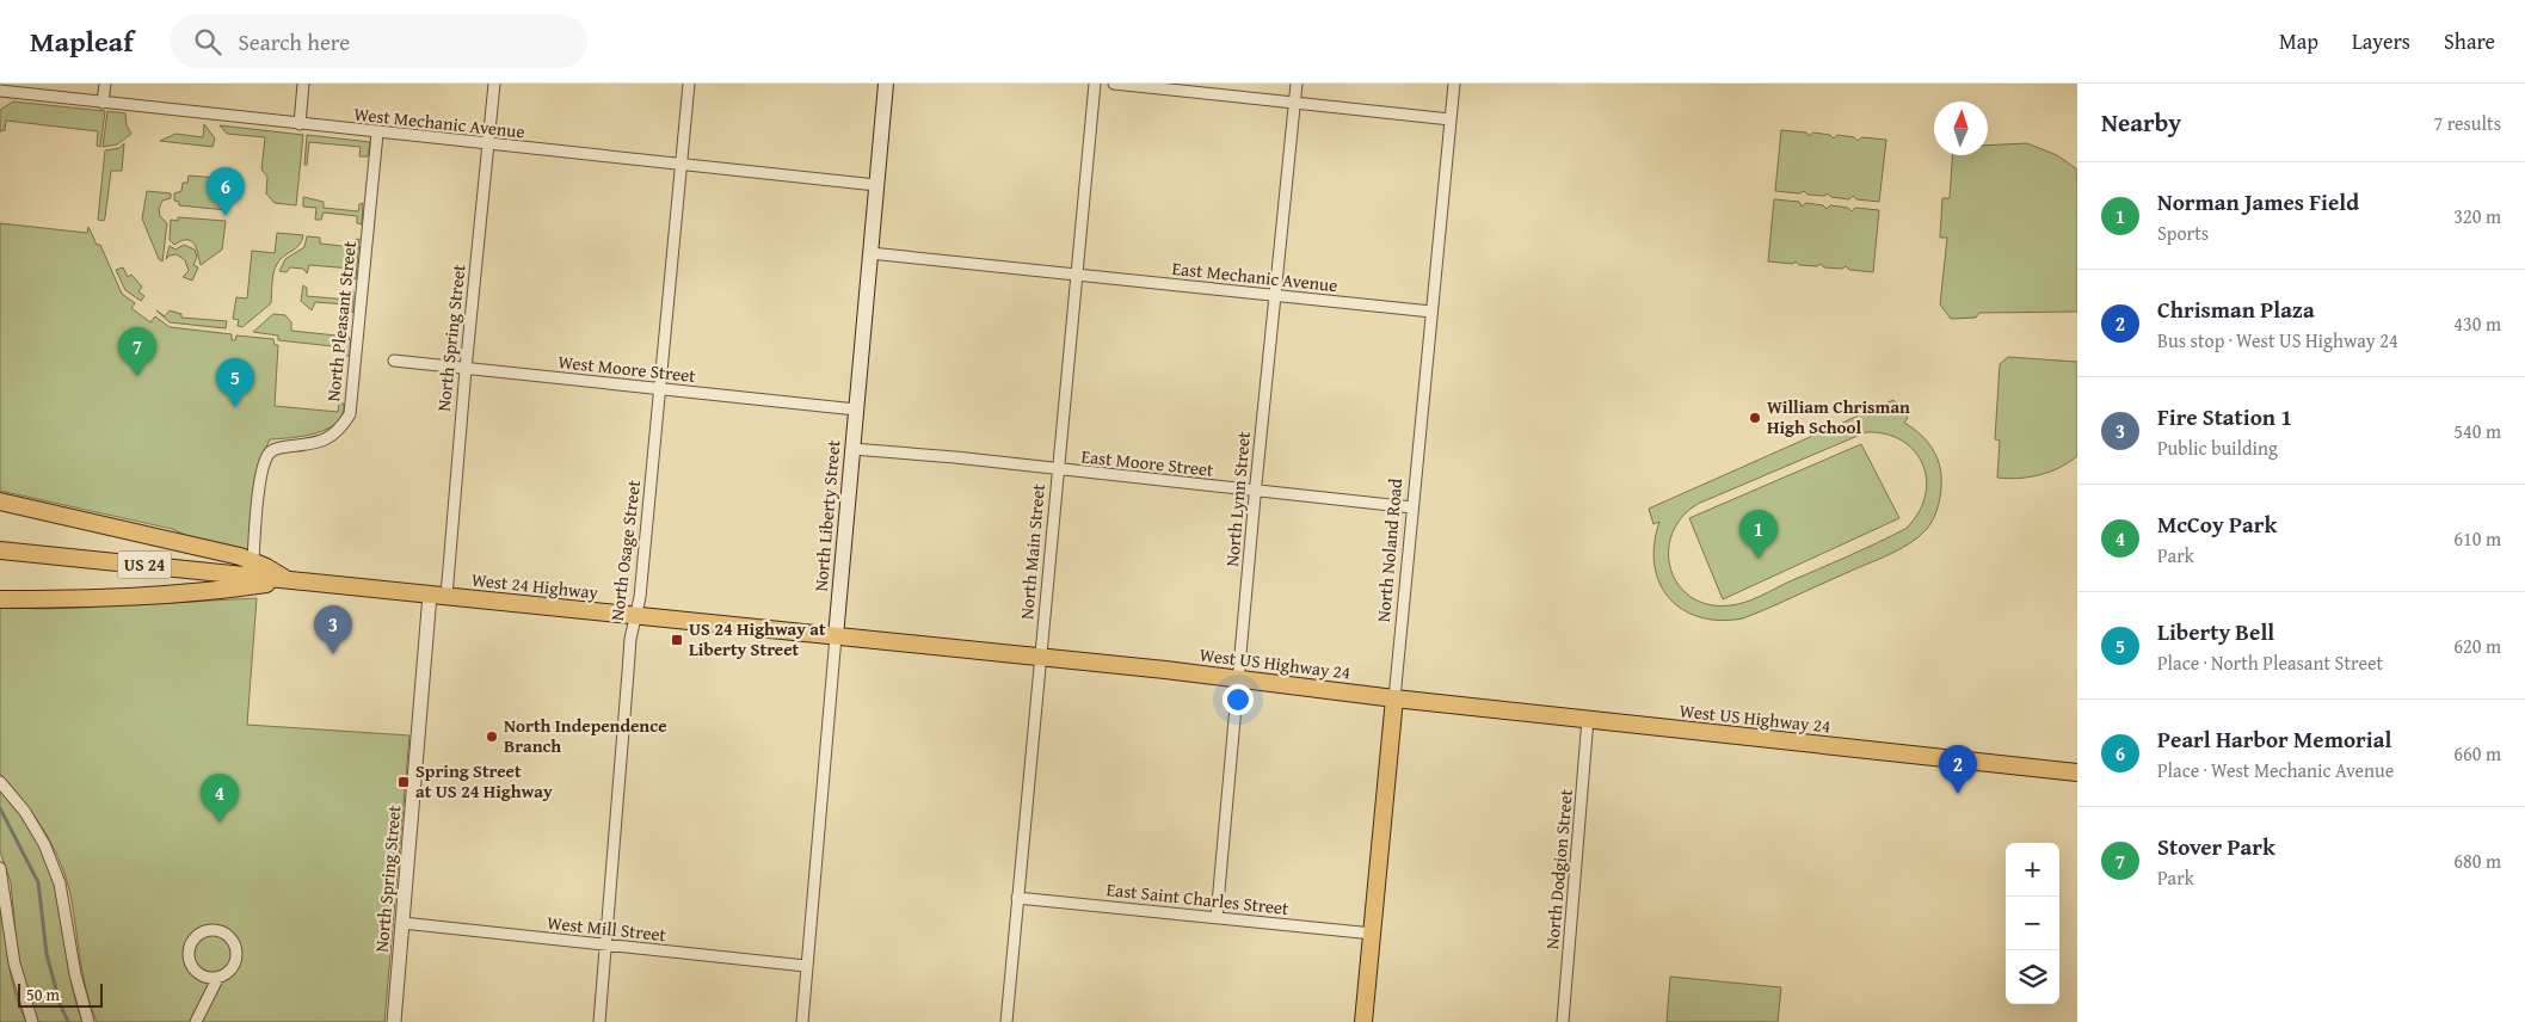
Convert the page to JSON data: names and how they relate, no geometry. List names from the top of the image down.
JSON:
{
  "streets": {
    "main road": [
      "North Liberty Street",
      "North Noland Road",
      "US 24",
      "West 24 Highway",
      "West US Highway 24"
    ],
    "street": [
      "West Mechanic Avenue",
      "East Mechanic Avenue",
      "North Pleasant Street",
      "North Spring Street",
      "West Moore Street",
      "East Moore Street",
      "North Lynn Street",
      "North Osage Street",
      "North Main Street",
      "North Dodgion Street",
      "East Saint Charles Street",
      "West Mill Street"
    ]
  },
  "crossings": [
    ["West Mechanic Avenue", "North Pleasant Street"],
    ["West Mechanic Avenue", "North Spring Street"],
    ["West Mechanic Avenue", "North Liberty Street"],
    ["West Mechanic Avenue", "North Osage Street"],
    ["East Mechanic Avenue", "North Lynn Street"],
    ["East Mechanic Avenue", "North Noland Road"],
    ["East Mechanic Avenue", "North Main Street"],
    ["North Spring Street", "West Moore Street"],
    ["North Spring Street", "US 24"],
    ["North Spring Street", "West 24 Highway"],
    ["North Spring Street", "West Mill Street"],
    ["West Moore Street", "North Liberty Street"],
    ["West Moore Street", "North Osage Street"],
    ["East Moore Street", "North Lynn Street"],
    ["East Moore Street", "North Noland Road"],
    ["East Moore Street", "North Main Street"],
    ["North Lynn Street", "West US Highway 24"],
    ["North Lynn Street", "East Saint Charles Street"],
    ["North Liberty Street", "West US Highway 24"],
    ["North Liberty Street", "West Mill Street"],
    ["North Osage Street", "West 24 Highway"],
    ["North Osage Street", "West US Highway 24"],
    ["North Osage Street", "West Mill Street"],
    ["North Noland Road", "West US Highway 24"],
    ["North Noland Road", "East Saint Charles Street"],
    ["North Main Street", "West US Highway 24"],
    ["North Main Street", "East Saint Charles Street"],
    ["US 24", "West 24 Highway"],
    ["West 24 Highway", "West US Highway 24"],
    ["West US Highway 24", "North Dodgion Street"]
  ],
  "places": {
    "other": ["William Chrisman High School", "North Independence Branch"],
    "transit": ["US 24 Highway at Liberty Street", "Spring Street at US 24 Highway"]
  },
  "scale_bar": "50 m",
  "north": "top",
  "page": {
    "header": "Mapleaf",
    "search": "Search here",
    "nav": ["Map", "Layers", "Share"],
    "heading": ["Nearby", "7 results"],
    "list": [
      {
        "mark": "1",
        "name": "Norman James Field",
        "note": "Sports",
        "value": "320 m"
      },
      {
        "mark": "2",
        "name": "Chrisman Plaza",
        "note": "Bus stop · West US Highway 24",
        "value": "430 m"
      },
      {
        "mark": "3",
        "name": "Fire Station 1",
        "note": "Public building",
        "value": "540 m"
      },
      {
        "mark": "4",
        "name": "McCoy Park",
        "note": "Park",
        "value": "610 m"
      },
      {
        "mark": "5",
        "name": "Liberty Bell",
        "note": "Place · North Pleasant Street",
        "value": "620 m"
      },
      {
        "mark": "6",
        "name": "Pearl Harbor Memorial",
        "note": "Place · West Mechanic Avenue",
        "value": "660 m"
      },
      {
        "mark": "7",
        "name": "Stover Park",
        "note": "Park",
        "value": "680 m"
      }
    ],
    "pins": [
      "6",
      "7",
      "5",
      "1",
      "3",
      "2",
      "4"
    ],
    "map_buttons": ["+", "−"],
    "scale": "50 m"
  }
}
